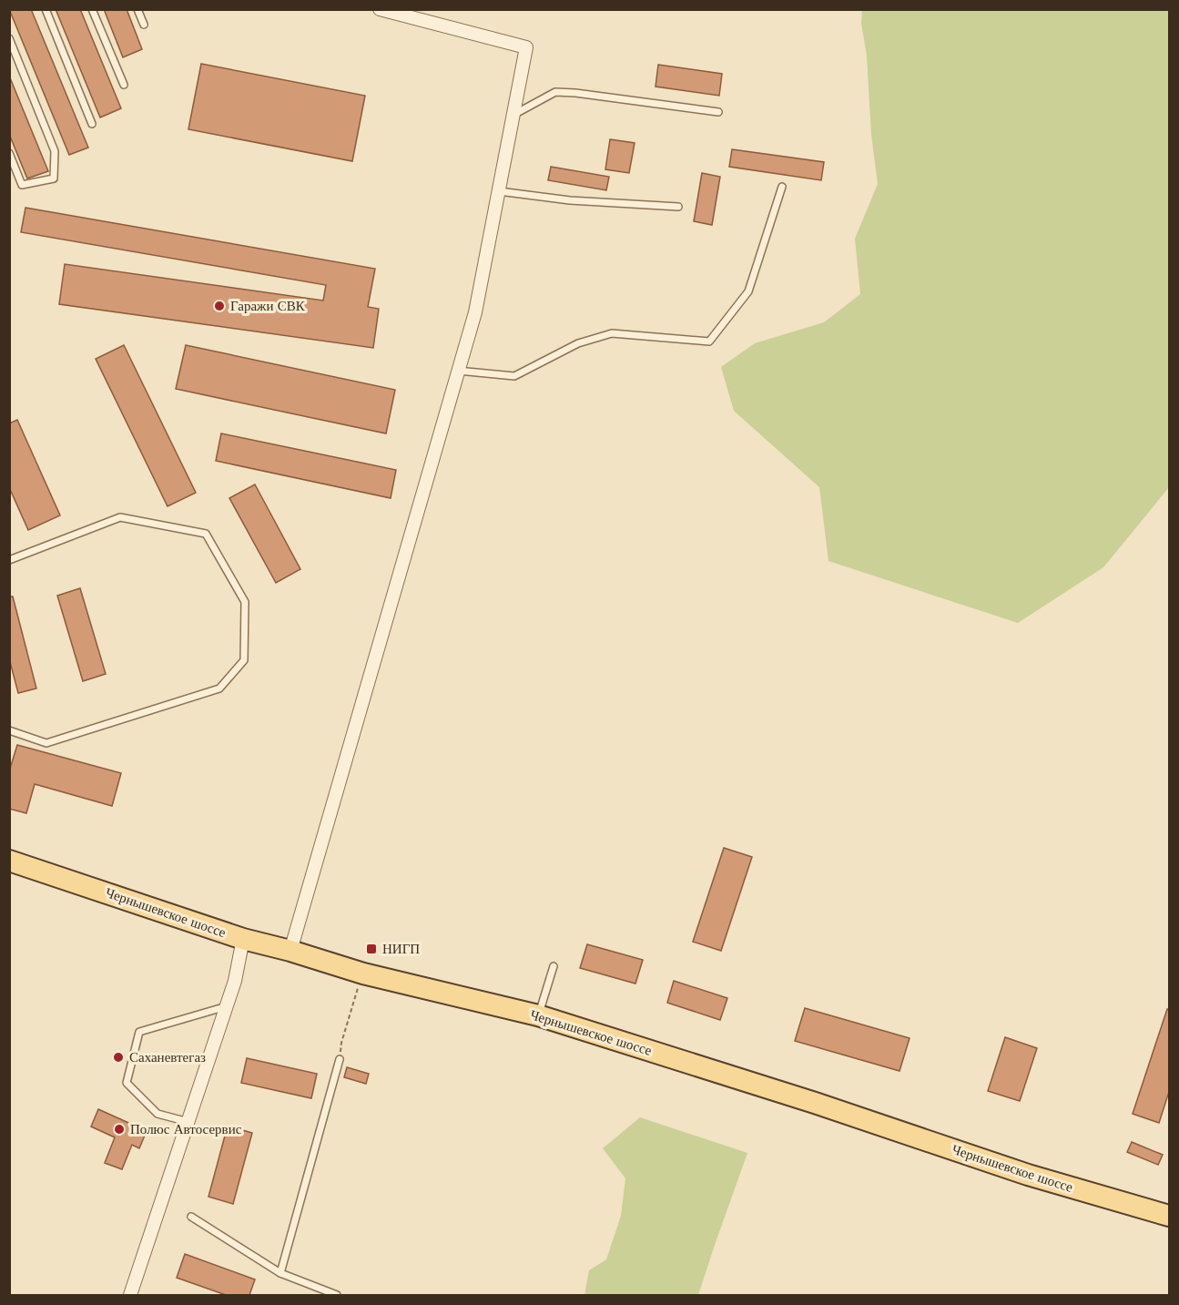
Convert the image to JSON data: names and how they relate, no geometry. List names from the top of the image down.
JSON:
{
  "streets": {
    "main road": ["Чернышевское шоссе"]
  },
  "places": {
    "other": ["Гаражи СВК", "Саханевтегаз", "Полюс Автосервис"],
    "transit": ["НИГП"]
  }
}
